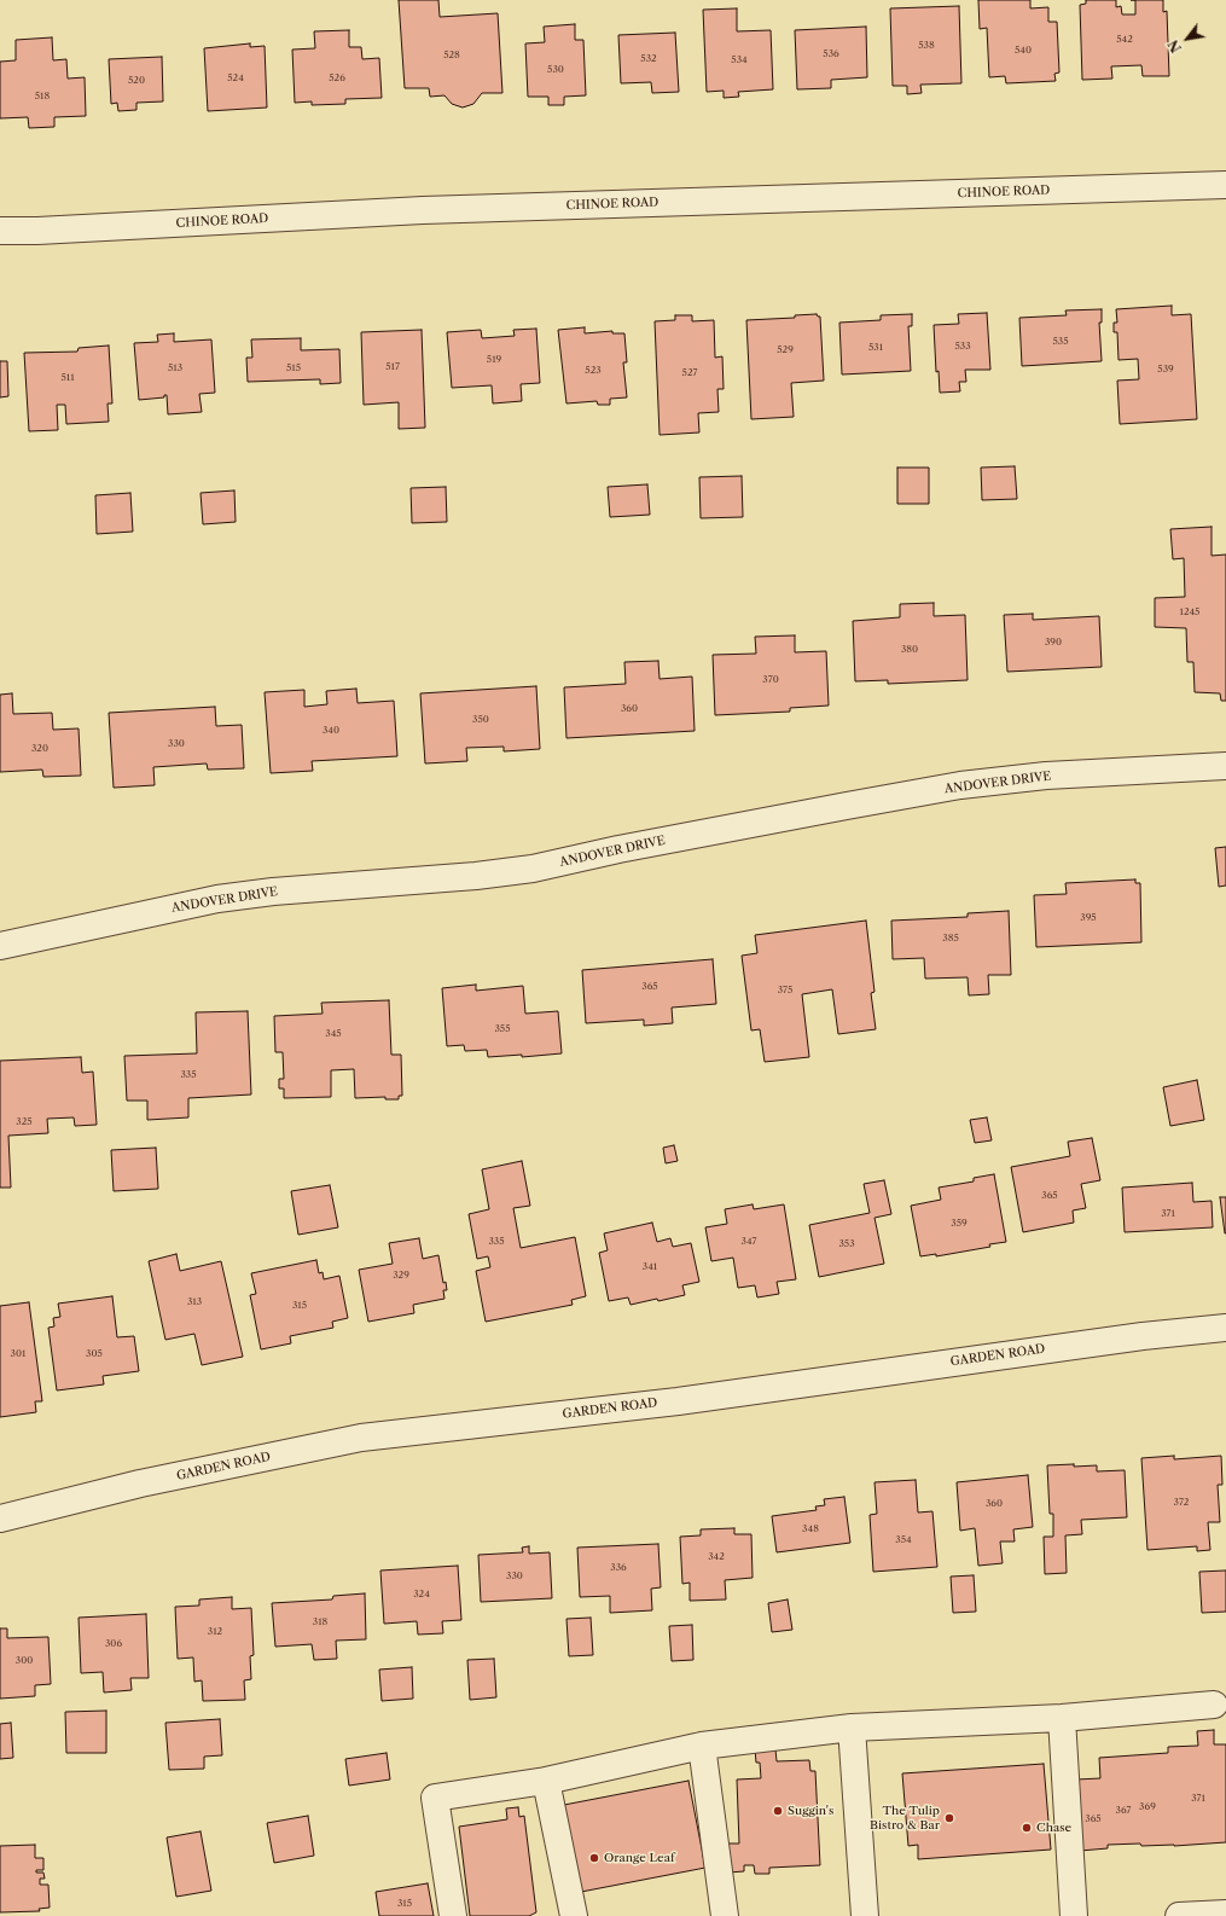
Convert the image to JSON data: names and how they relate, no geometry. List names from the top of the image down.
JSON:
{
  "streets": {
    "street": ["CHINOE ROAD", "ANDOVER DRIVE", "GARDEN ROAD"]
  },
  "places": [
    "Suggin's",
    "The Tulip Bistro & Bar",
    "Chase",
    "Orange Leaf"
  ],
  "house_numbers": [
    "542",
    "538",
    "540",
    "536",
    "528",
    "532",
    "534",
    "530",
    "524",
    "526",
    "520",
    "518",
    "535",
    "533",
    "531",
    "529",
    "519",
    "517",
    "513",
    "515",
    "539",
    "523",
    "527",
    "511",
    "1245",
    "390",
    "380",
    "370",
    "360",
    "350",
    "340",
    "330",
    "320",
    "395",
    "385",
    "365",
    "375",
    "355",
    "345",
    "335",
    "325",
    "365",
    "371",
    "359",
    "335",
    "347",
    "353",
    "341",
    "329",
    "313",
    "315",
    "301",
    "305",
    "372",
    "360",
    "348",
    "354",
    "342",
    "336",
    "330",
    "324",
    "318",
    "312",
    "306",
    "300",
    "371",
    "369",
    "367",
    "365",
    "315"
  ],
  "north": "bottom left"
}
